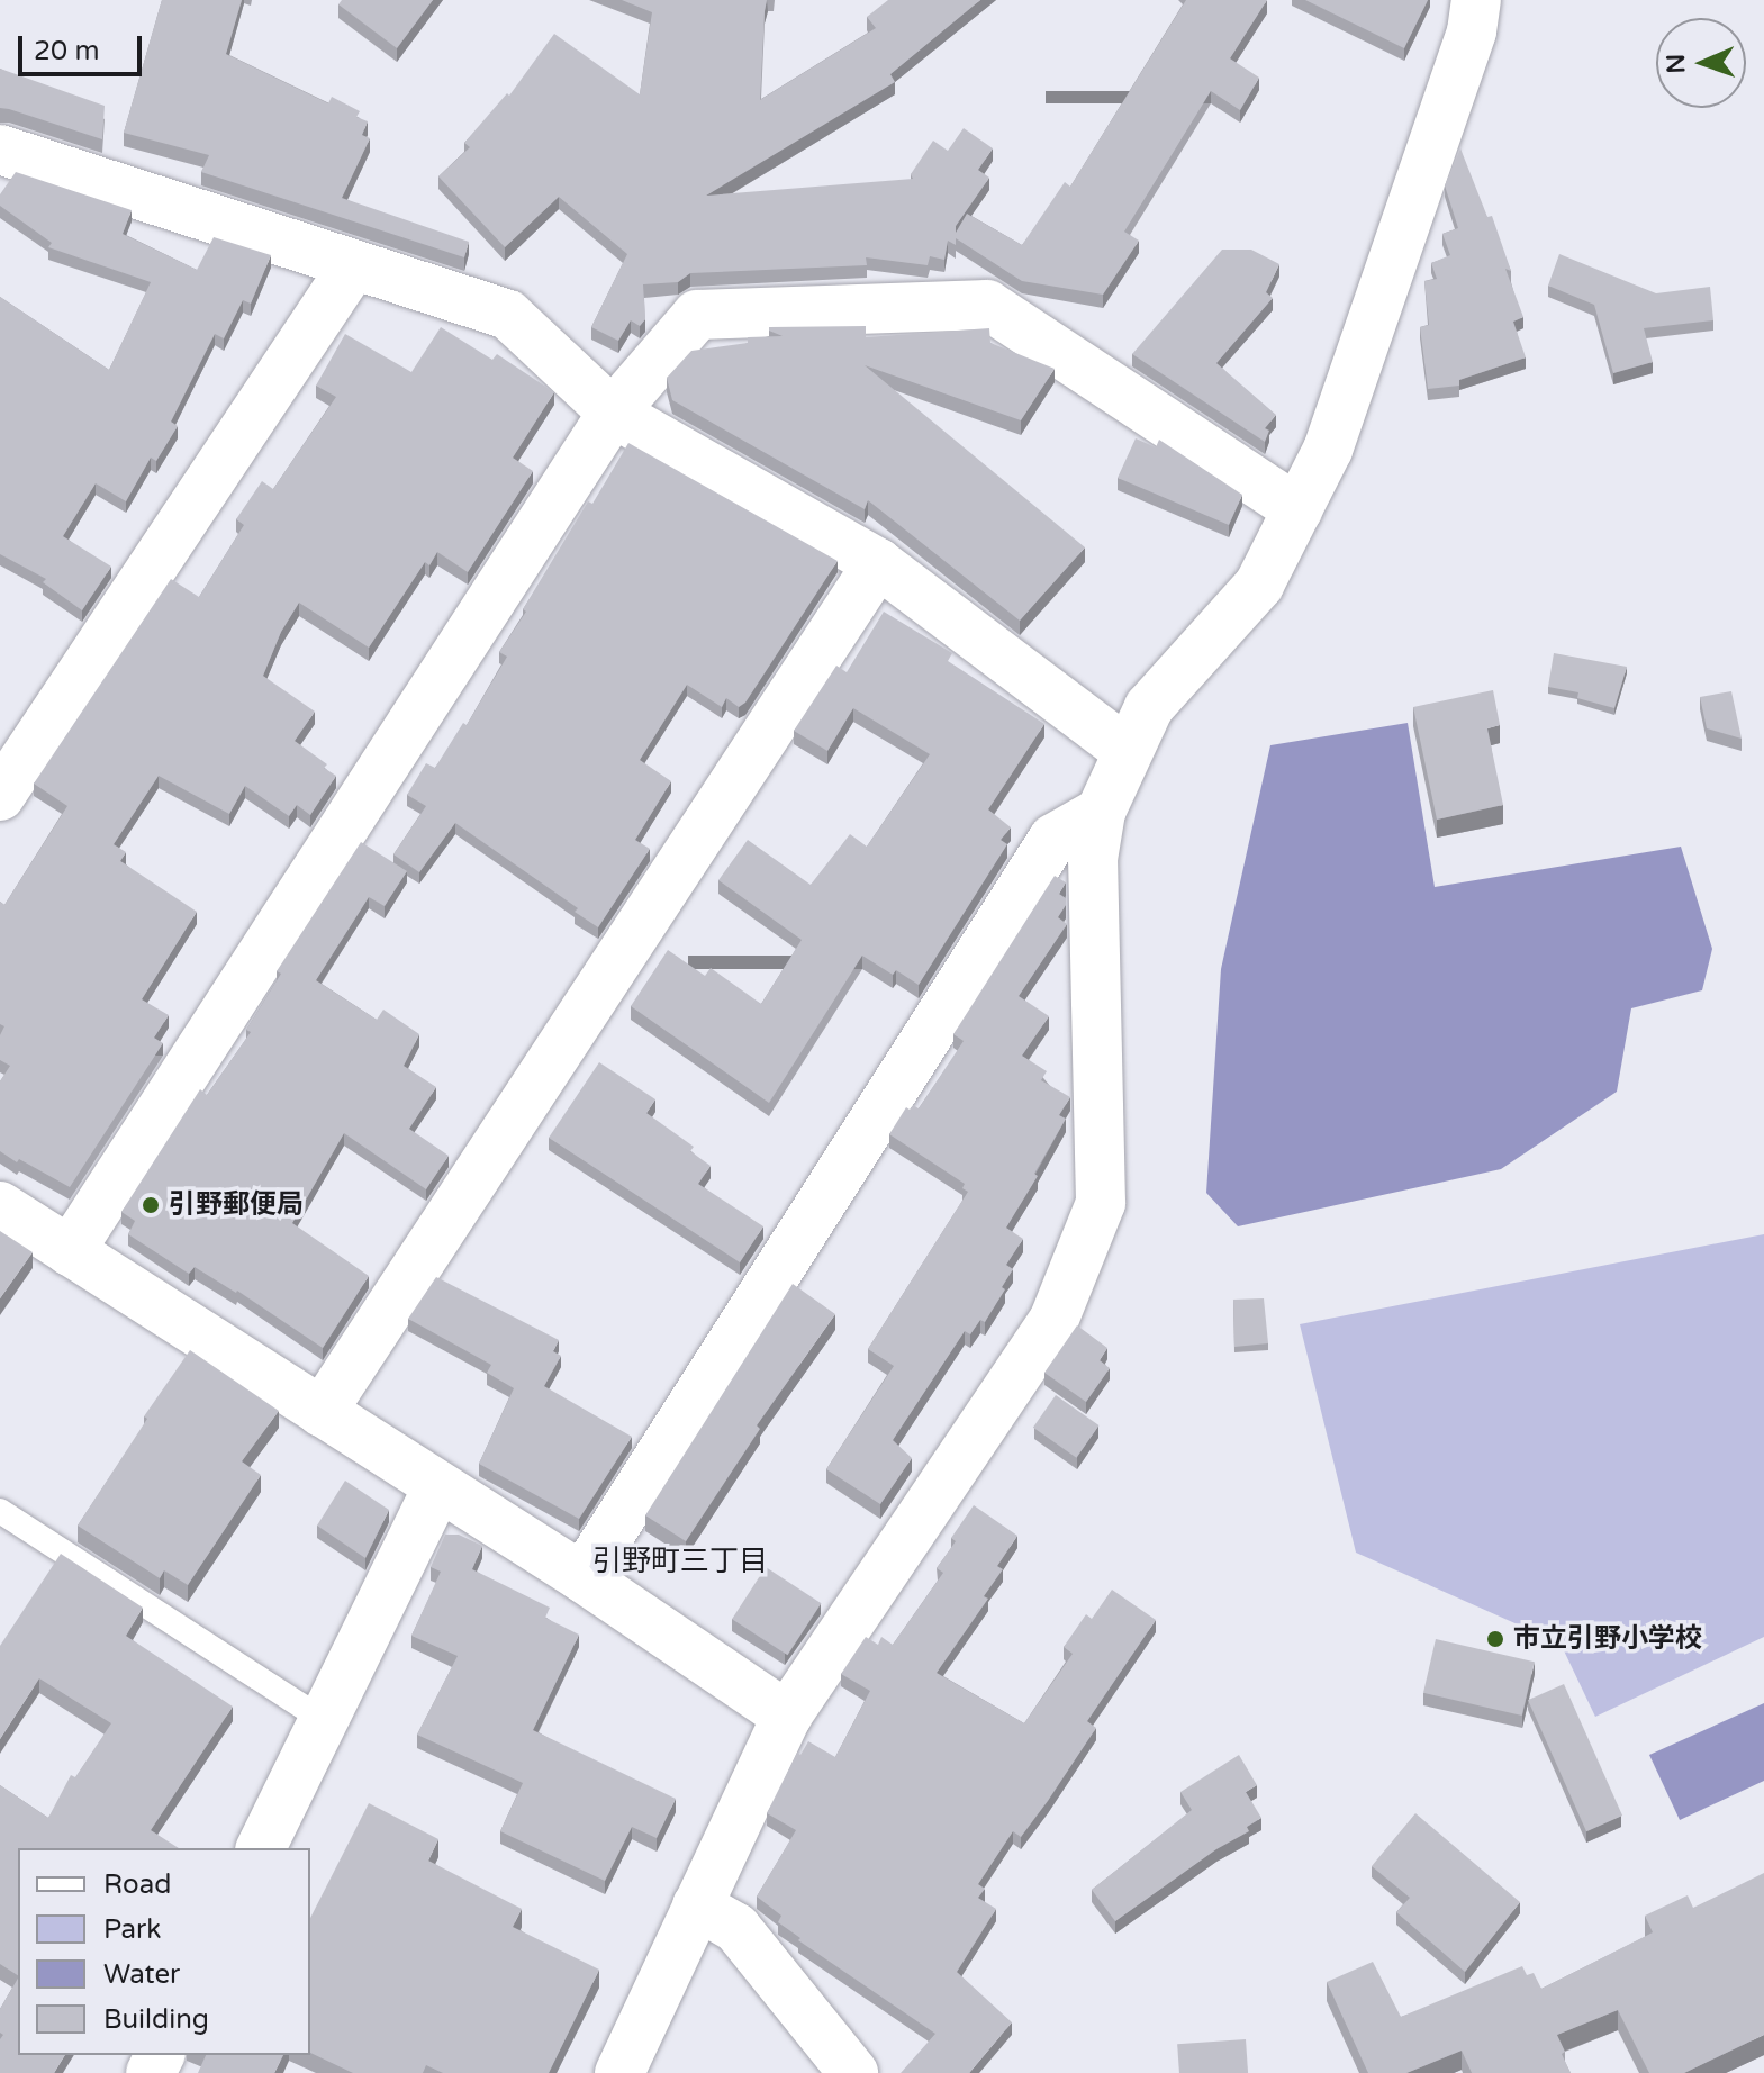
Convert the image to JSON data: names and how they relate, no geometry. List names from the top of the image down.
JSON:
{
  "districts": ["引野町三丁目"],
  "places": ["引野郵便局", "市立引野小学校"],
  "legend": [
    "Road",
    "Park",
    "Water",
    "Building"
  ],
  "scale_bar": "20 m",
  "north": "left"
}
